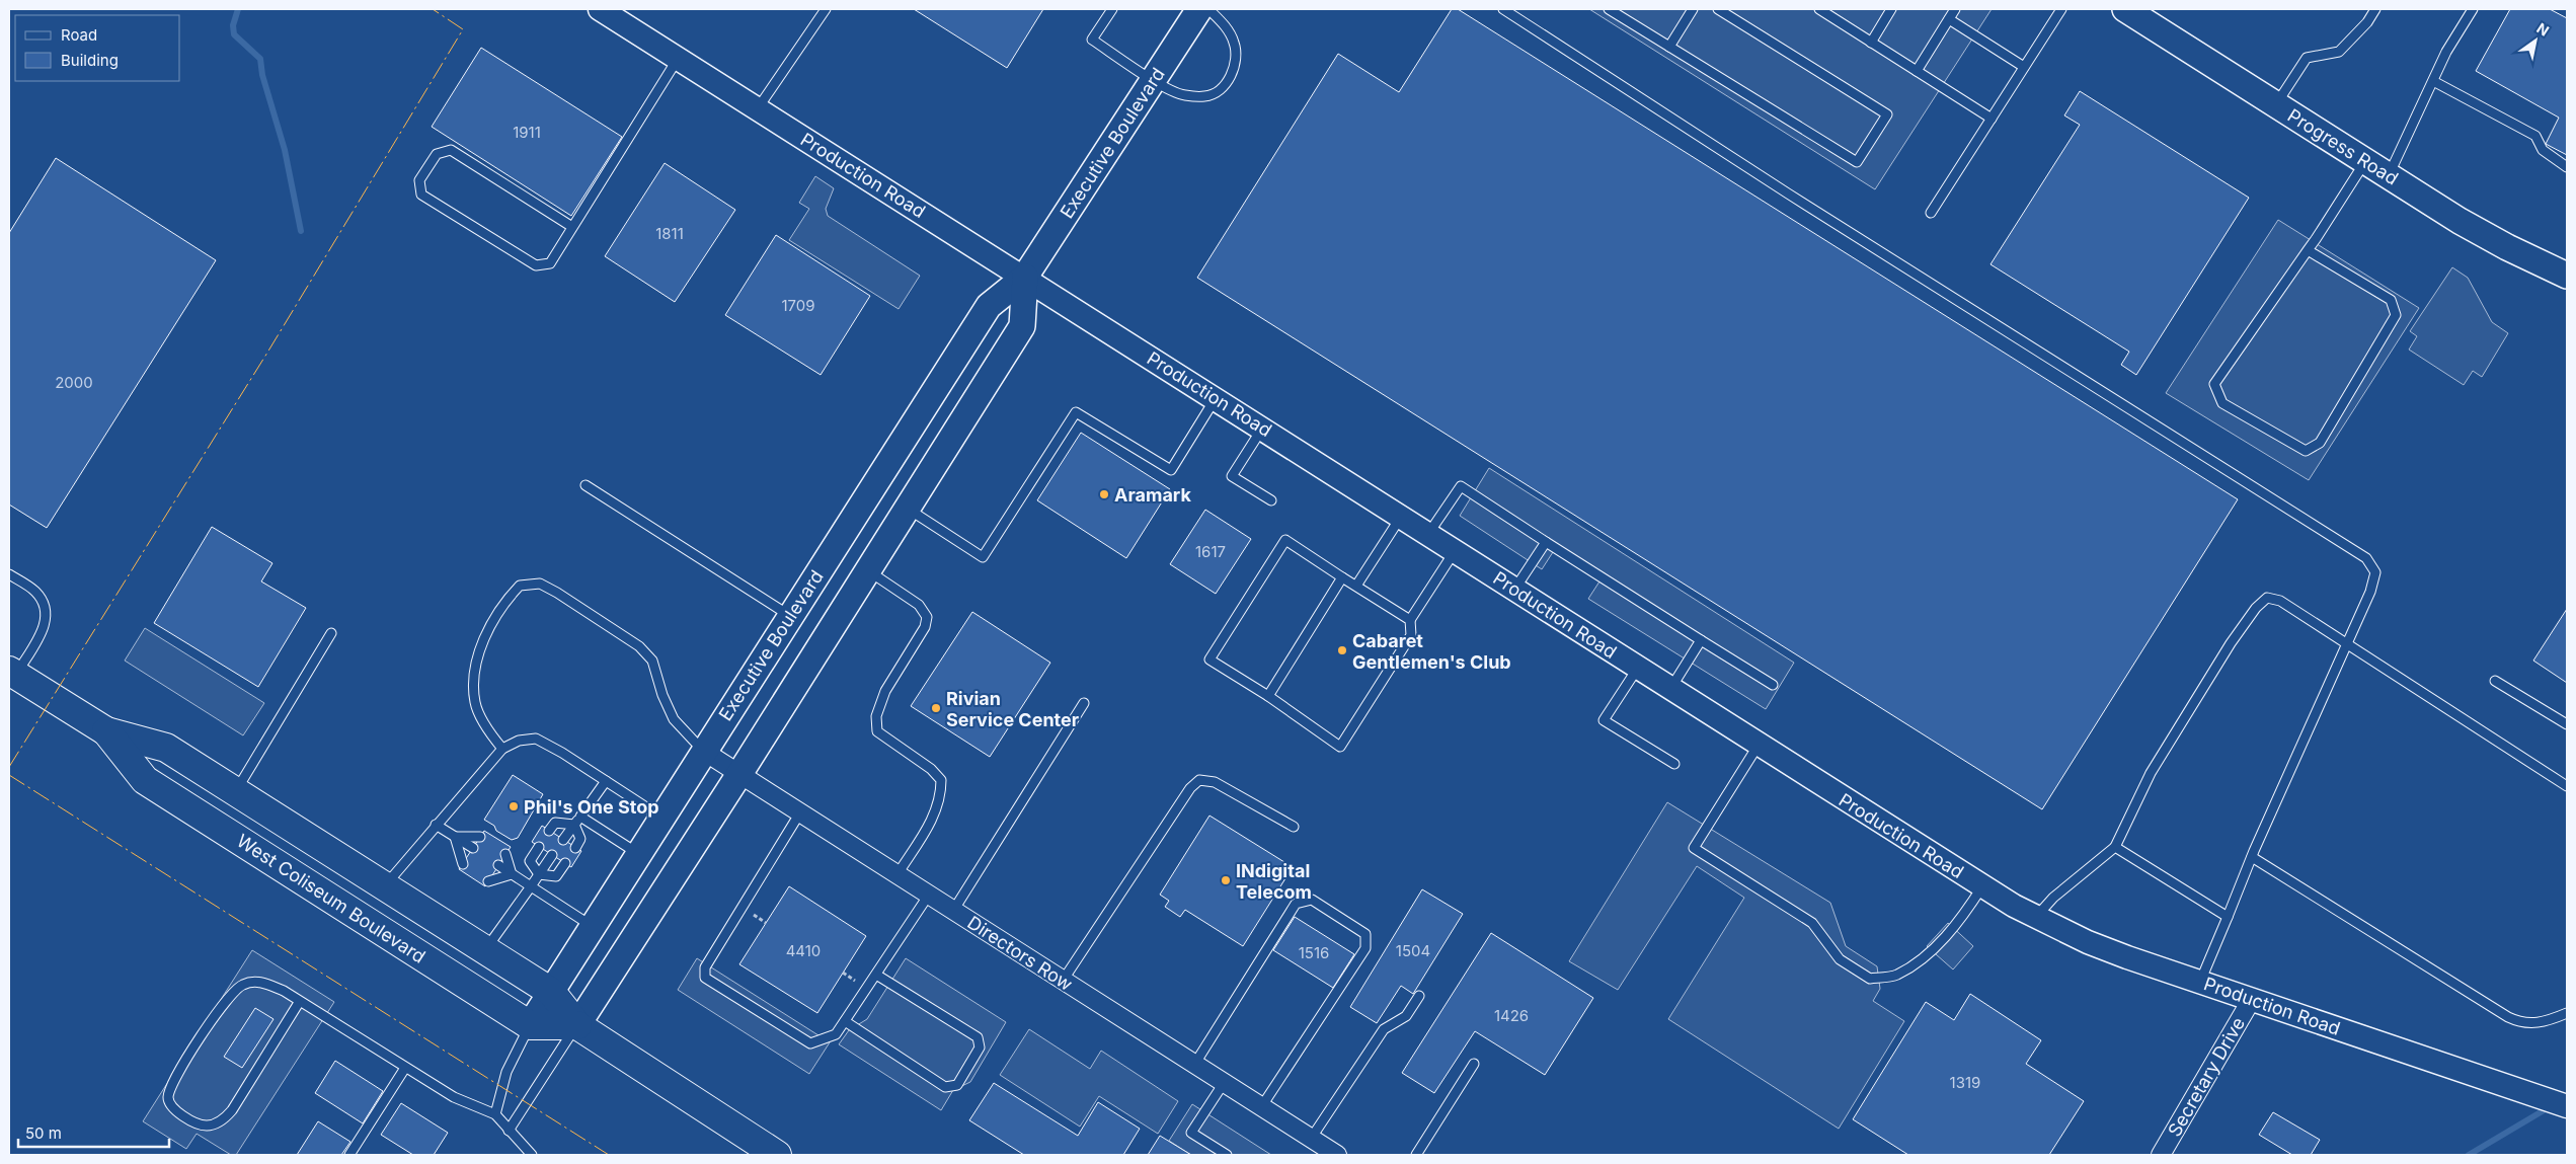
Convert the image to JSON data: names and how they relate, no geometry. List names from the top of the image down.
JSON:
{
  "streets": {
    "highway": ["West Coliseum Boulevard"],
    "main road": ["Executive Boulevard", "Progress Road"],
    "street": ["Production Road", "Directors Row", "Secretary Drive"]
  },
  "crossings": [
    ["Executive Boulevard", "Production Road"],
    ["Executive Boulevard", "West Coliseum Boulevard"],
    ["Executive Boulevard", "Directors Row"],
    ["Production Road", "Secretary Drive"]
  ],
  "places": [
    "Aramark",
    "Cabaret Gentlemen's Club",
    "Rivian Service Center",
    "Phil's One Stop",
    "INdigital Telecom"
  ],
  "house_numbers": [
    "1911",
    "1811",
    "1709",
    "2000",
    "1617",
    "4410",
    "1504",
    "1516",
    "1426",
    "1319"
  ],
  "legend": ["Road", "Building"],
  "scale_bar": "50 m",
  "north": "top right"
}
